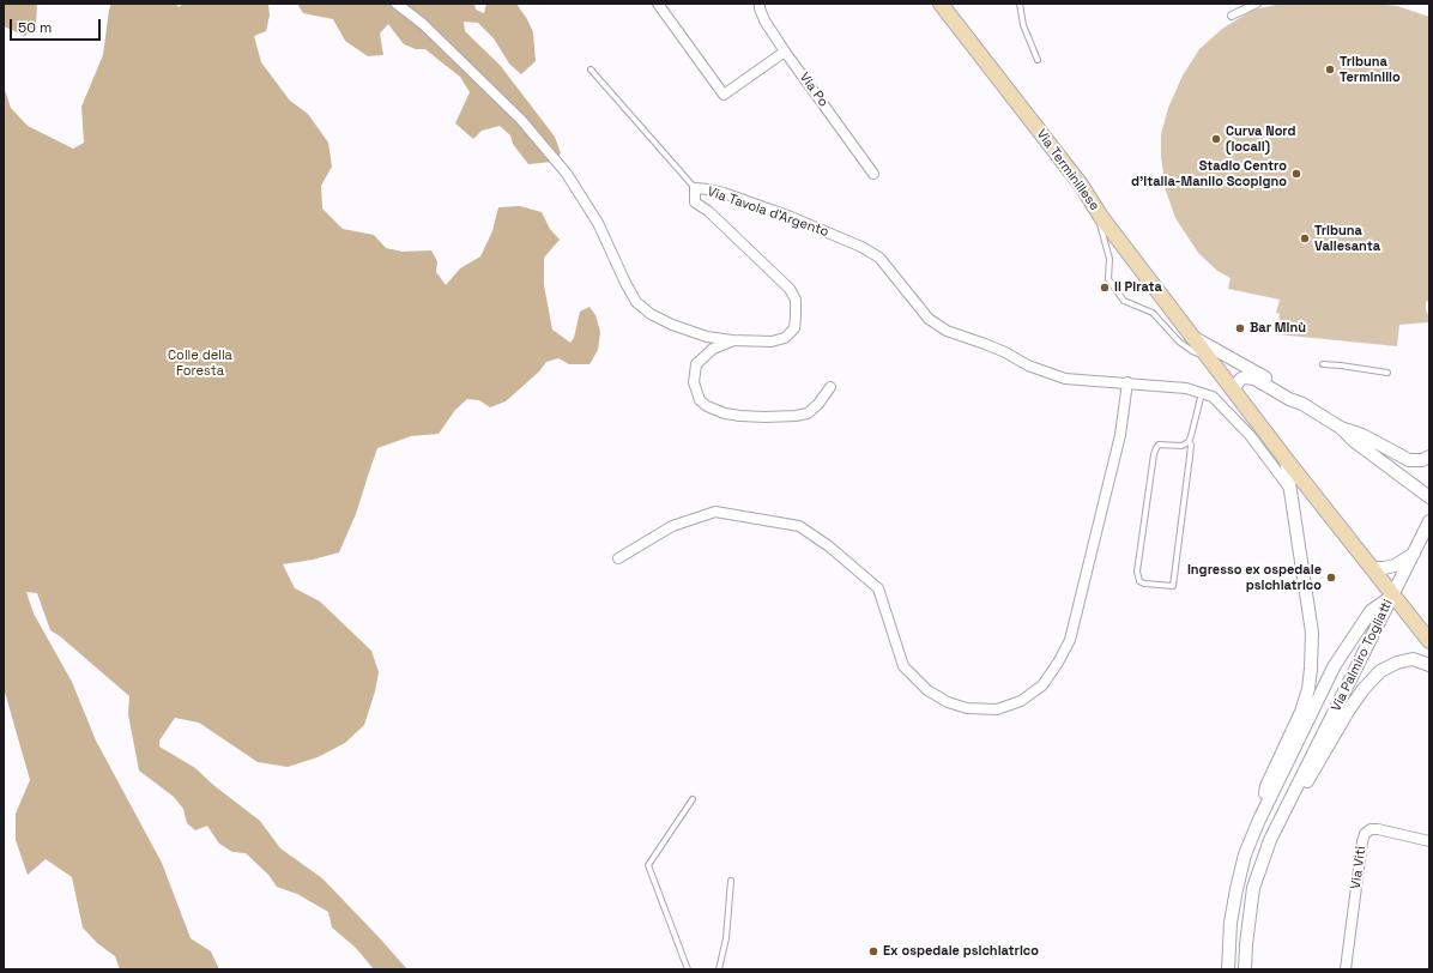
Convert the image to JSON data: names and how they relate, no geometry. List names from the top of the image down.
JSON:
{
  "streets": {
    "main road": ["Via Terminillese"],
    "street": [
      "Via Po",
      "Via Tavola d'Argento",
      "Via Palmiro Togliatti",
      "Via Viti"
    ]
  },
  "crossings": [
    ["Via Terminillese", "Via Palmiro Togliatti"]
  ],
  "parks": ["Colle della Foresta"],
  "places": [
    "Tribuna Terminillo",
    "Curva Nord (locali)",
    "Stadio Centro d'Italia-Manlio Scopigno",
    "Tribuna Vallesanta",
    "Il Pirata",
    "Bar Minù",
    "Ingresso ex ospedale psichiatrico",
    "Ex ospedale psichiatrico"
  ],
  "scale_bar": "50 m"
}
